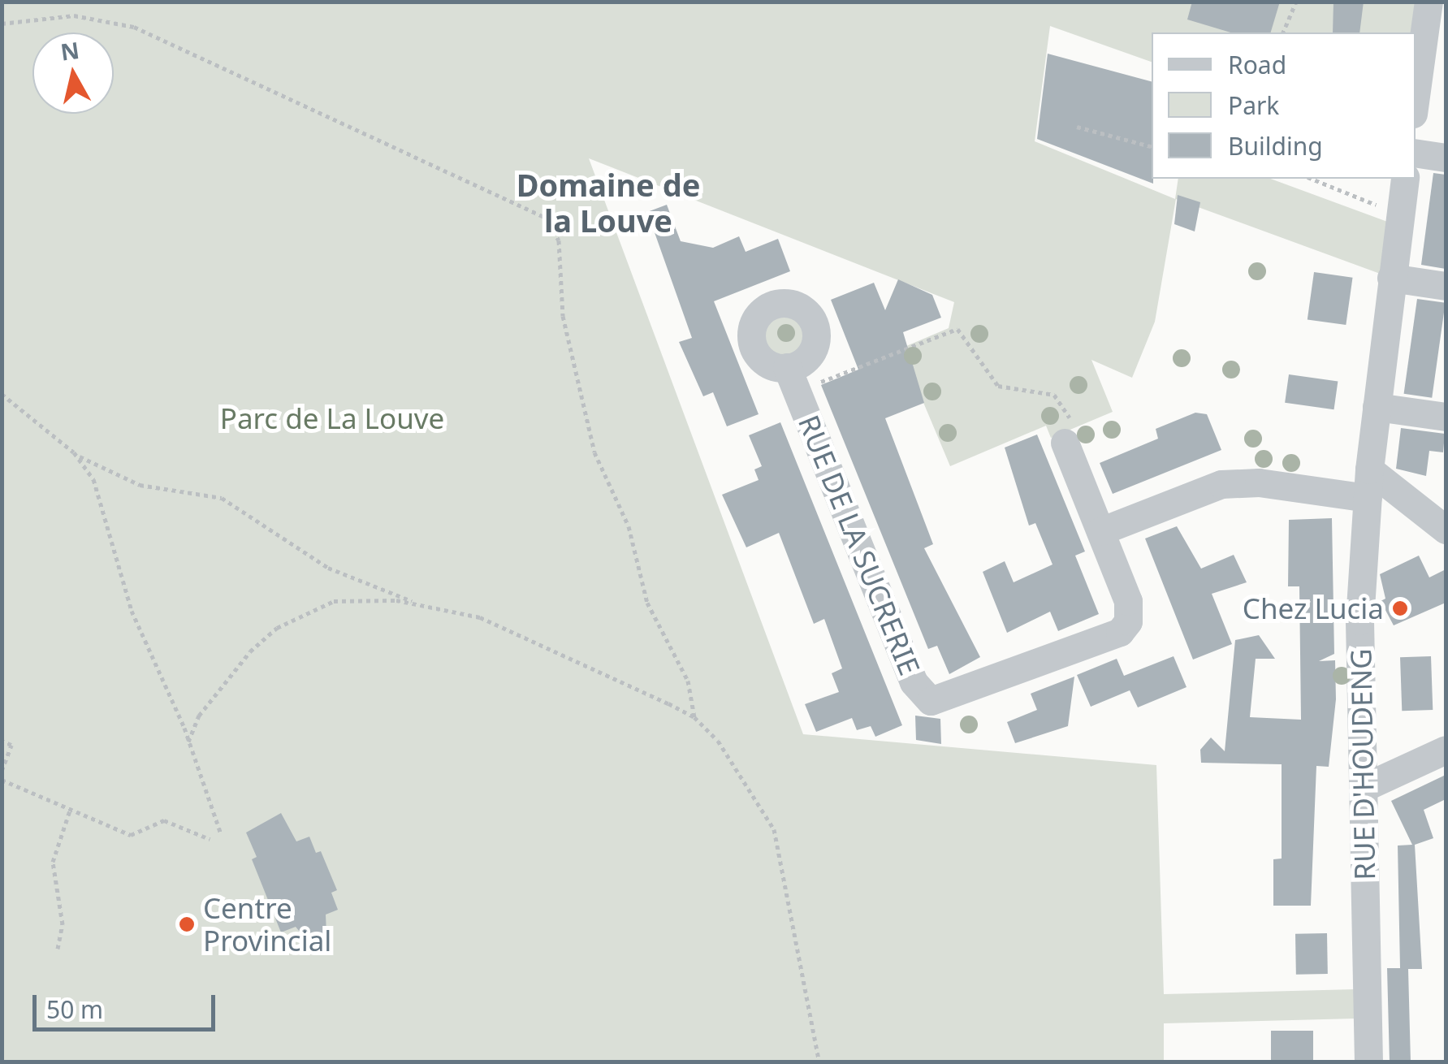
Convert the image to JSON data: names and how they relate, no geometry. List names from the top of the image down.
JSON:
{
  "streets": {
    "street": ["RUE DE LA SUCRERIE", "RUE D'HOUDENG"]
  },
  "districts": ["Domaine de la Louve"],
  "parks": ["Parc de La Louve"],
  "places": ["Chez Lucia", "Centre Provincial"],
  "legend": ["Road", "Park", "Building"],
  "scale_bar": "50 m",
  "north": "top"
}
